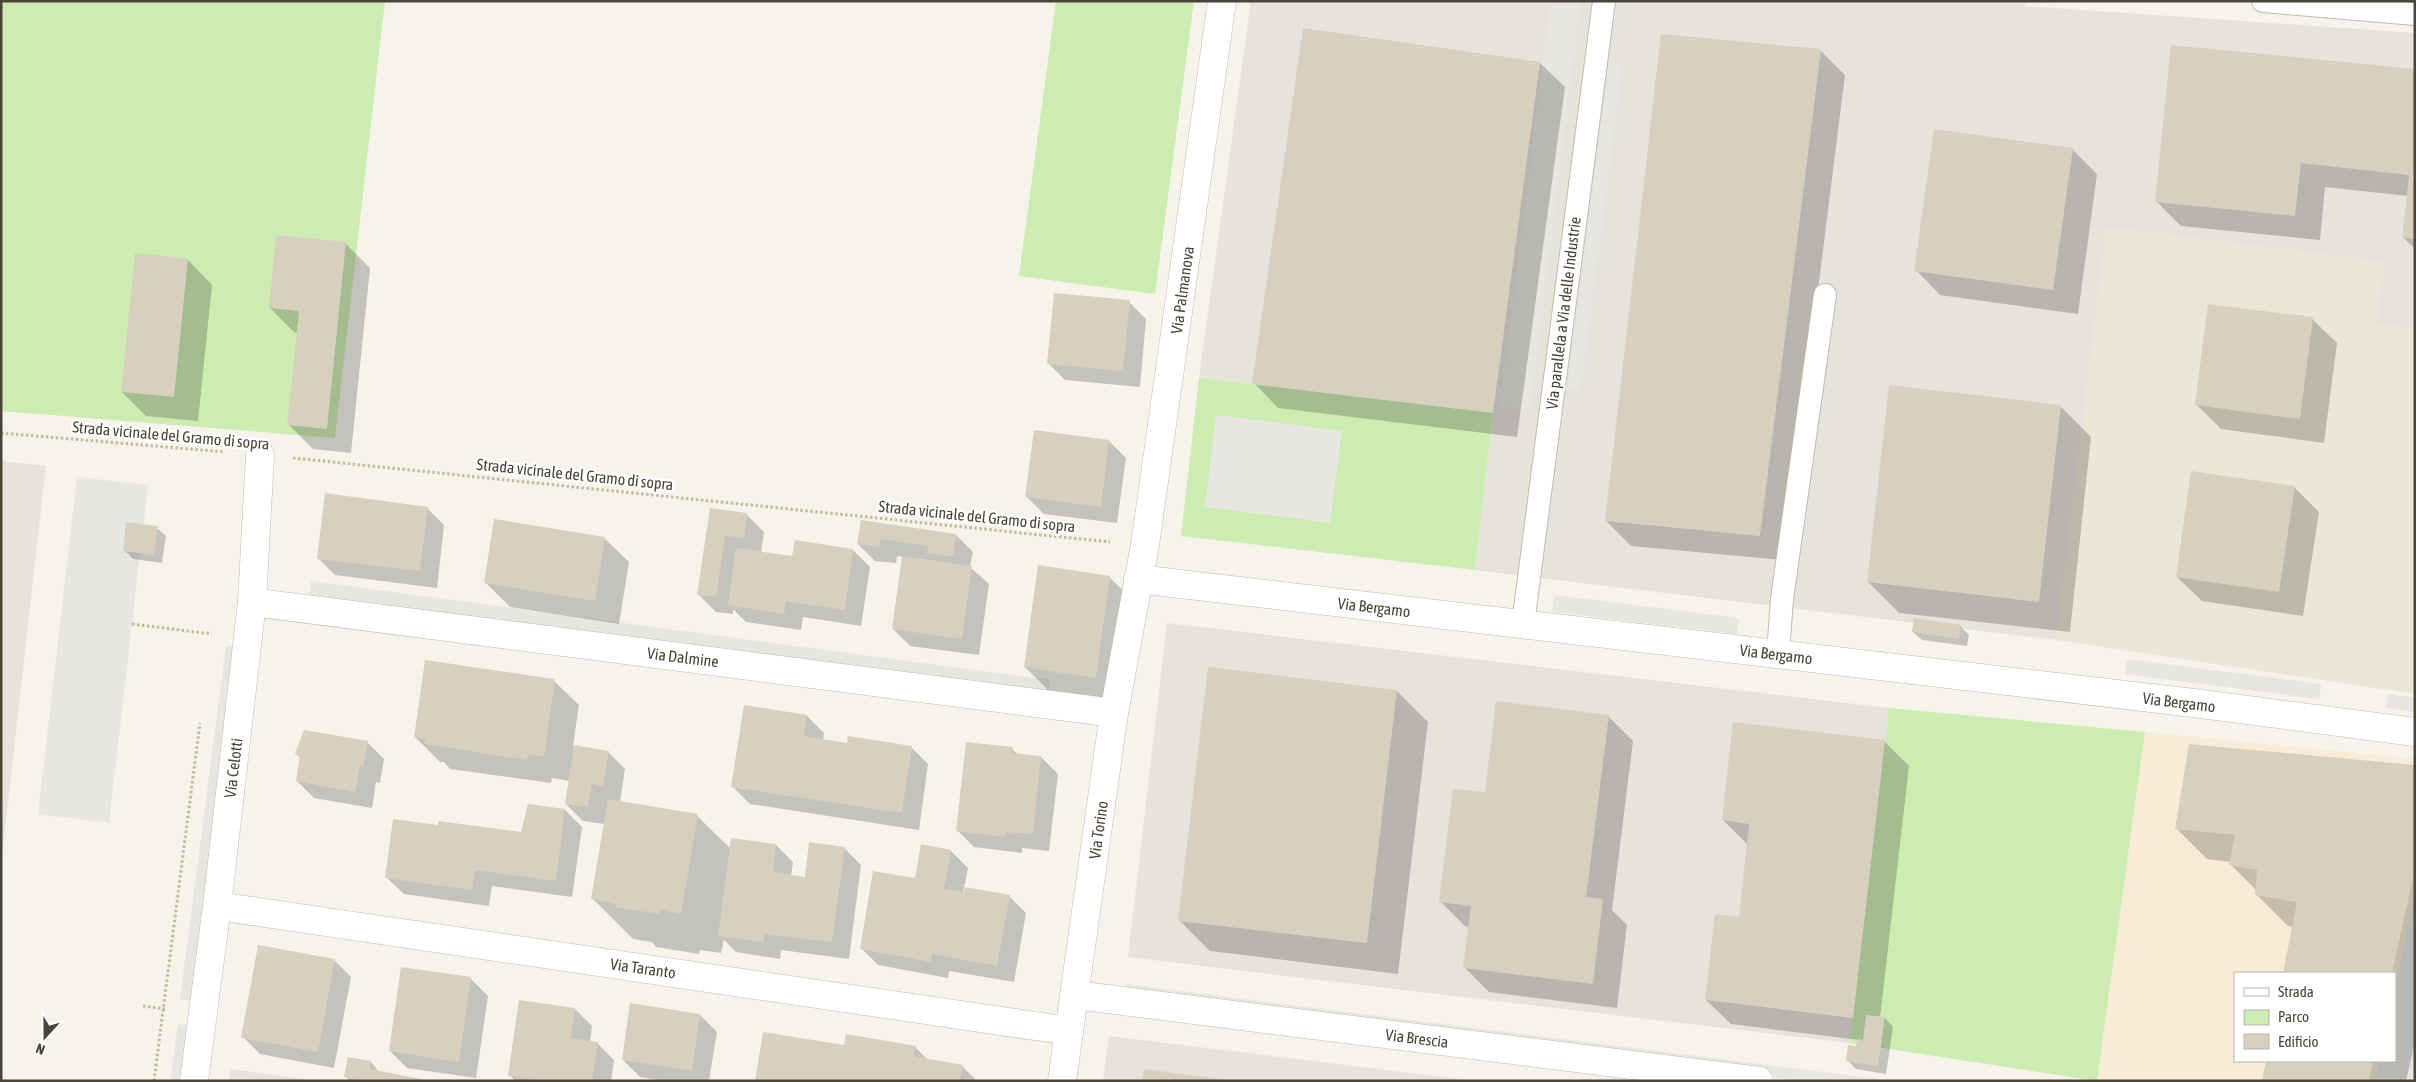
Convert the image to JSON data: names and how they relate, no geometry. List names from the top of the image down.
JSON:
{
  "streets": {
    "street": [
      "Via Palmanova",
      "Via Bergamo",
      "Via Dalmine",
      "Via Celotti",
      "Via Torino",
      "Via Taranto",
      "Via Brescia"
    ],
    "lane": ["Via parallela a Via delle Industrie"],
    "path": ["Strada vicinale del Gramo di sopra"]
  },
  "crossings": [
    ["Via Palmanova", "Strada vicinale del Gramo di sopra"],
    ["Via Palmanova", "Via Bergamo"],
    ["Via Palmanova", "Via Torino"],
    ["Via parallela a Via delle Industrie", "Via Bergamo"],
    ["Strada vicinale del Gramo di sopra", "Via Celotti"],
    ["Via Bergamo", "Via Torino"],
    ["Via Dalmine", "Via Celotti"],
    ["Via Dalmine", "Via Torino"],
    ["Via Celotti", "Via Taranto"],
    ["Via Torino", "Via Taranto"],
    ["Via Torino", "Via Brescia"]
  ],
  "legend": ["Strada", "Parco", "Edificio"],
  "north": "bottom"
}
